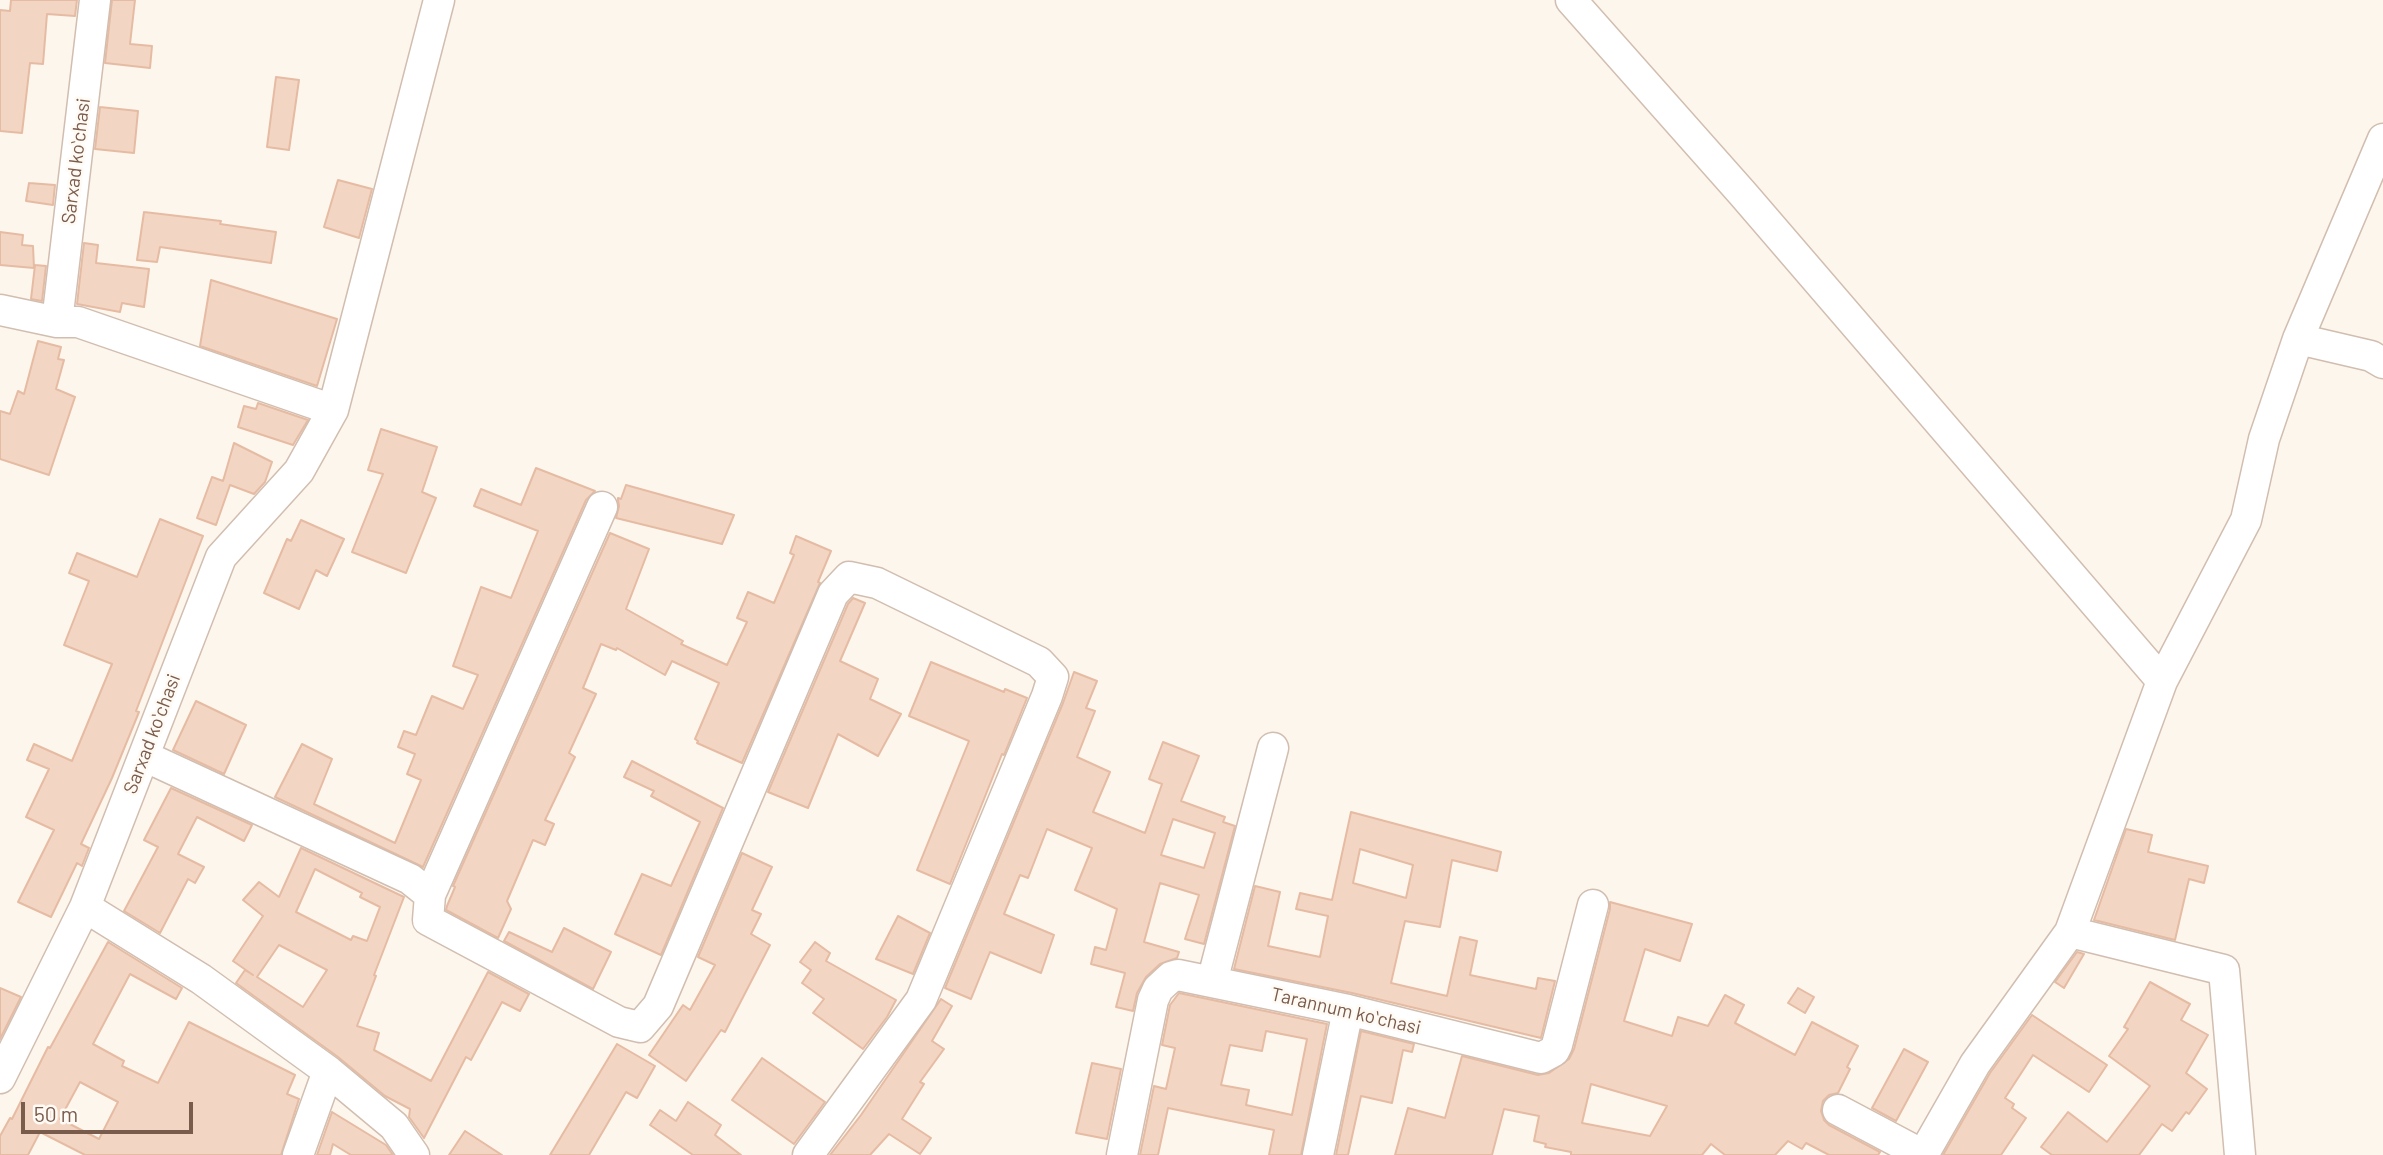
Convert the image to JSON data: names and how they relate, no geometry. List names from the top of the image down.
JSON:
{
  "streets": {
    "street": ["Sarxad koʻchasi", "Tarannum koʻchasi"]
  },
  "scale_bar": "50 m"
}
